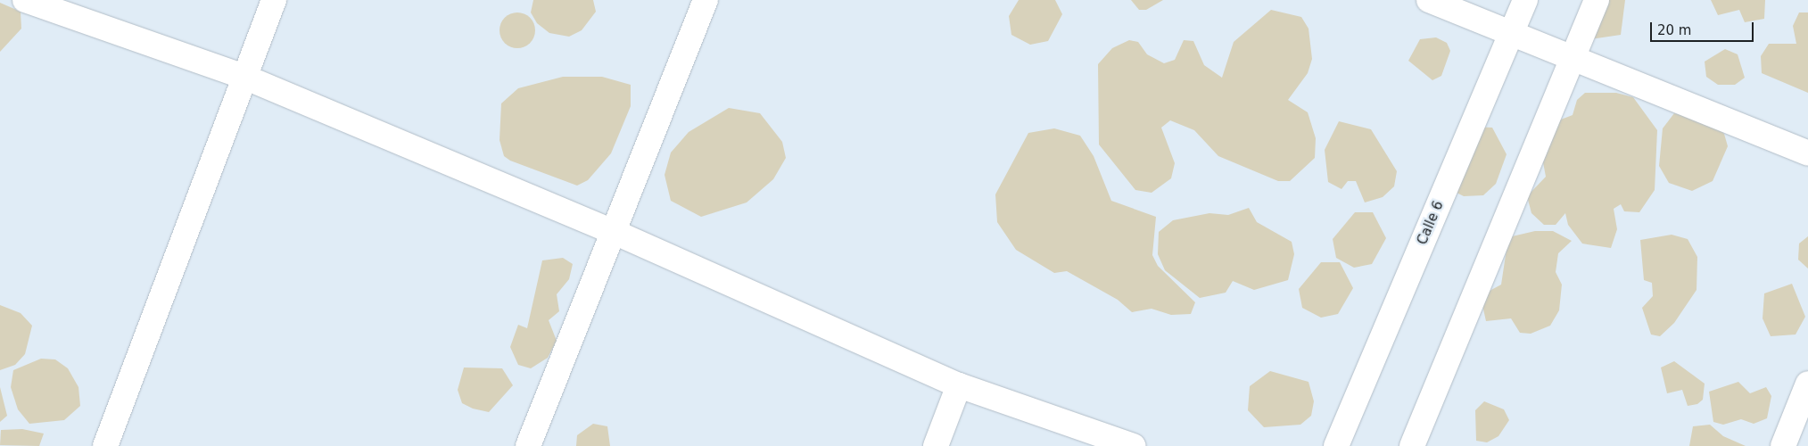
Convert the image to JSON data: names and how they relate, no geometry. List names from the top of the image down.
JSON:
{
  "streets": {
    "street": ["Calle 6"]
  },
  "scale_bar": "20 m"
}
